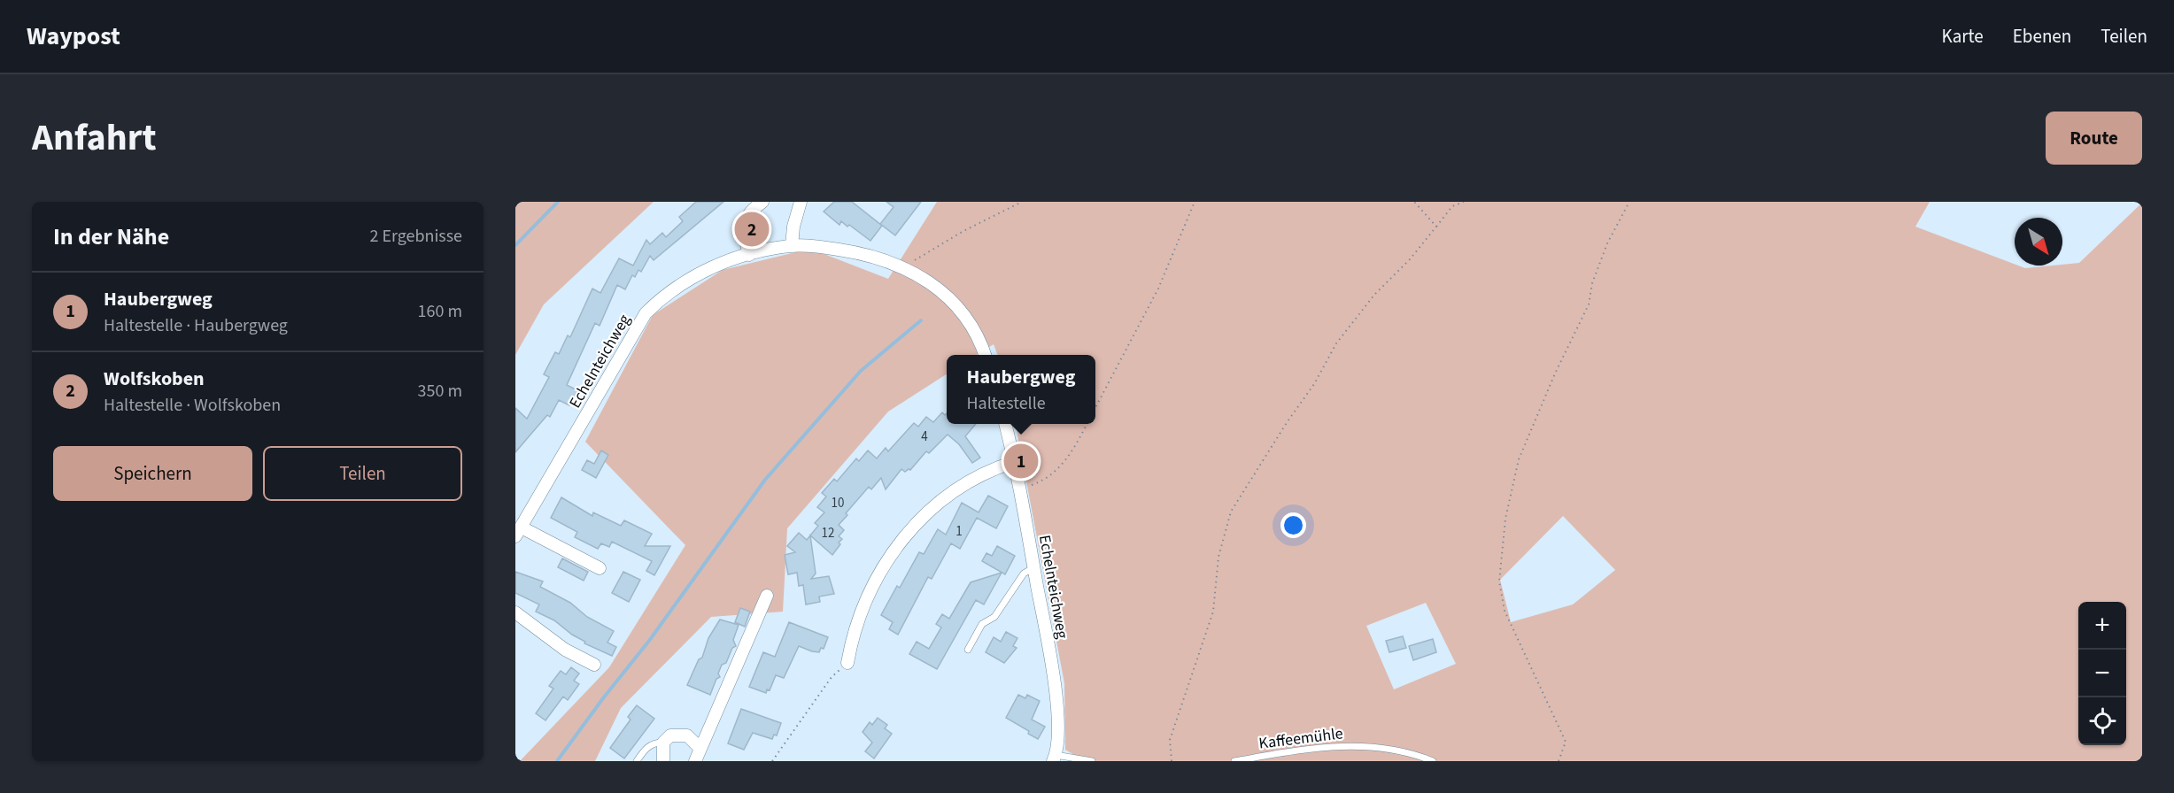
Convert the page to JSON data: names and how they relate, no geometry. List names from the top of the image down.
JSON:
{
  "streets": {
    "street": ["Echelnteichweg"],
    "lane": ["Kaffeemühle"]
  },
  "house_numbers": [
    "4",
    "10",
    "1",
    "12"
  ],
  "north": "bottom right",
  "page": {
    "header": "Waypost",
    "nav": ["Karte", "Ebenen", "Teilen"],
    "title": "Anfahrt",
    "buttons": [
      "Route",
      ["Speichern", "Teilen"]
    ],
    "heading": ["In der Nähe", "2 Ergebnisse"],
    "pins": ["2", "1"],
    "list": [
      {
        "mark": "1",
        "name": "Haubergweg",
        "note": "Haltestelle · Haubergweg",
        "value": "160 m"
      },
      {
        "mark": "2",
        "name": "Wolfskoben",
        "note": "Haltestelle · Wolfskoben",
        "value": "350 m"
      }
    ],
    "popup": ["Haubergweg", "Haltestelle"],
    "map_buttons": ["+", "−"]
  }
}
